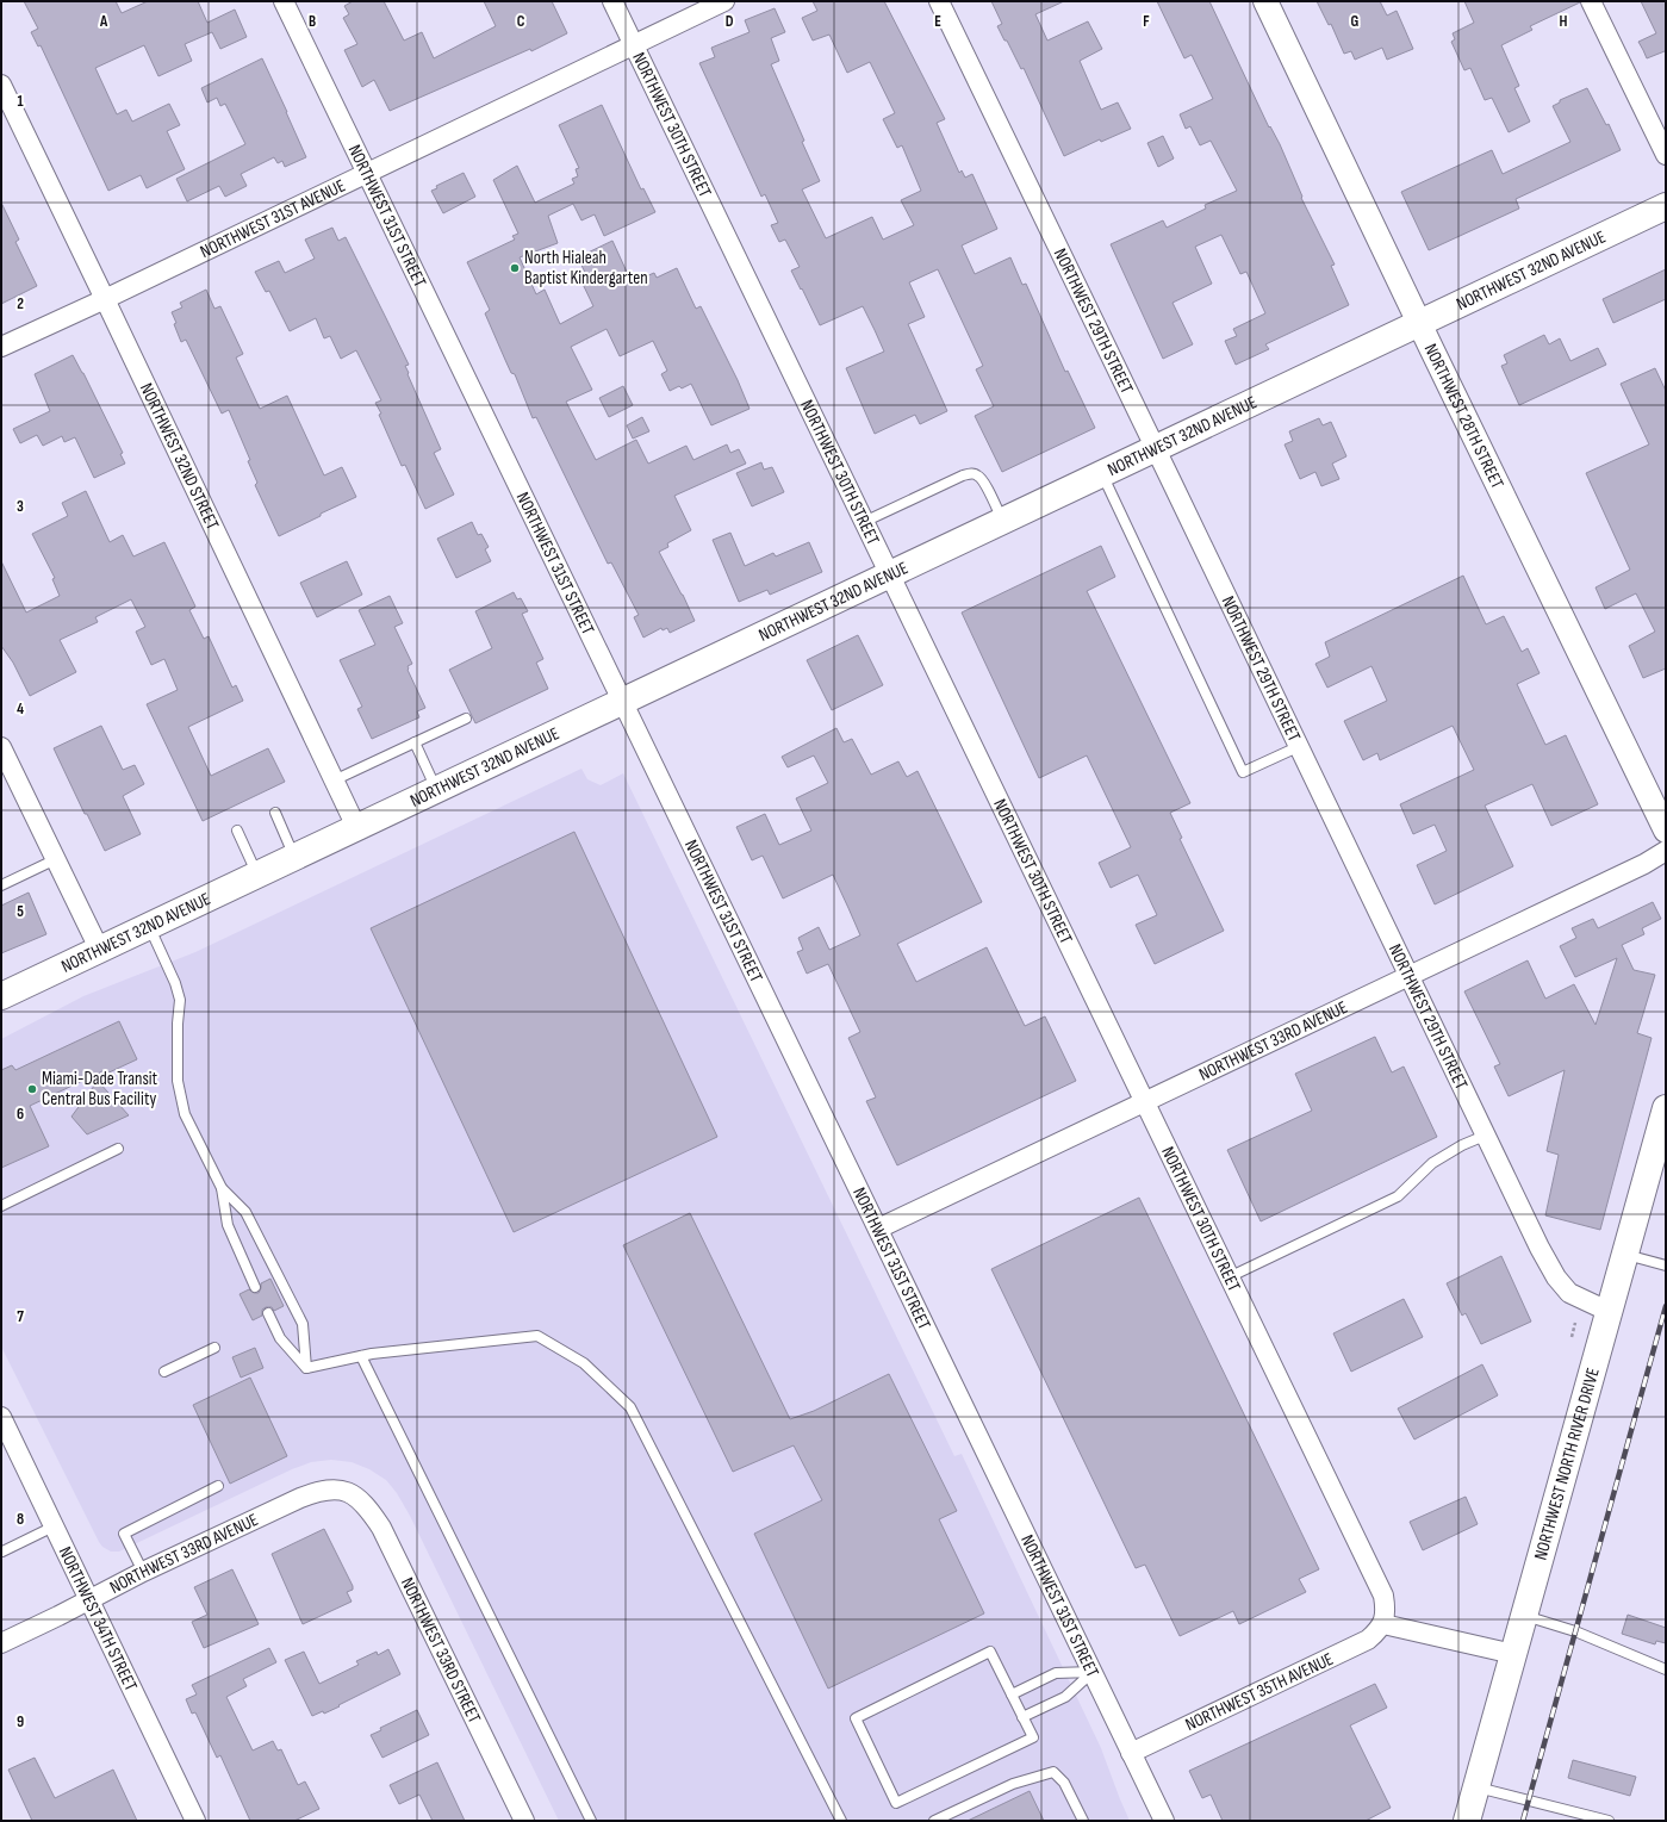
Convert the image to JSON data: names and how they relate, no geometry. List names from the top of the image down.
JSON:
{
  "streets": {
    "main road": ["NORTHWEST 32ND AVENUE", "NORTHWEST NORTH RIVER DRIVE"],
    "street": [
      "NORTHWEST 30TH STREET",
      "NORTHWEST 31ST STREET",
      "NORTHWEST 31ST AVENUE",
      "NORTHWEST 29TH STREET",
      "NORTHWEST 28TH STREET",
      "NORTHWEST 32ND STREET",
      "NORTHWEST 33RD AVENUE",
      "NORTHWEST 34TH STREET",
      "NORTHWEST 33RD STREET",
      "NORTHWEST 35TH AVENUE"
    ]
  },
  "crossings": [
    ["NORTHWEST 30TH STREET", "NORTHWEST 31ST AVENUE"],
    ["NORTHWEST 30TH STREET", "NORTHWEST 32ND AVENUE"],
    ["NORTHWEST 30TH STREET", "NORTHWEST 33RD AVENUE"],
    ["NORTHWEST 30TH STREET", "NORTHWEST 35TH AVENUE"],
    ["NORTHWEST 31ST STREET", "NORTHWEST 31ST AVENUE"],
    ["NORTHWEST 31ST STREET", "NORTHWEST 32ND AVENUE"],
    ["NORTHWEST 31ST STREET", "NORTHWEST 33RD AVENUE"],
    ["NORTHWEST 31ST STREET", "NORTHWEST 35TH AVENUE"],
    ["NORTHWEST 31ST AVENUE", "NORTHWEST 32ND STREET"],
    ["NORTHWEST 32ND AVENUE", "NORTHWEST 29TH STREET"],
    ["NORTHWEST 32ND AVENUE", "NORTHWEST 28TH STREET"],
    ["NORTHWEST 32ND AVENUE", "NORTHWEST 32ND STREET"],
    ["NORTHWEST 29TH STREET", "NORTHWEST 33RD AVENUE"],
    ["NORTHWEST 29TH STREET", "NORTHWEST NORTH RIVER DRIVE"],
    ["NORTHWEST 33RD AVENUE", "NORTHWEST 34TH STREET"],
    ["NORTHWEST 33RD AVENUE", "NORTHWEST 33RD STREET"]
  ],
  "places": ["North Hialeah Baptist Kindergarten", "Miami-Dade Transit Central Bus Facility"],
  "grid": {
    "columns": [
      "A",
      "B",
      "C",
      "D",
      "E",
      "F",
      "G",
      "H"
    ],
    "rows": [
      "1",
      "2",
      "3",
      "4",
      "5",
      "6",
      "7",
      "8",
      "9"
    ]
  }
}
